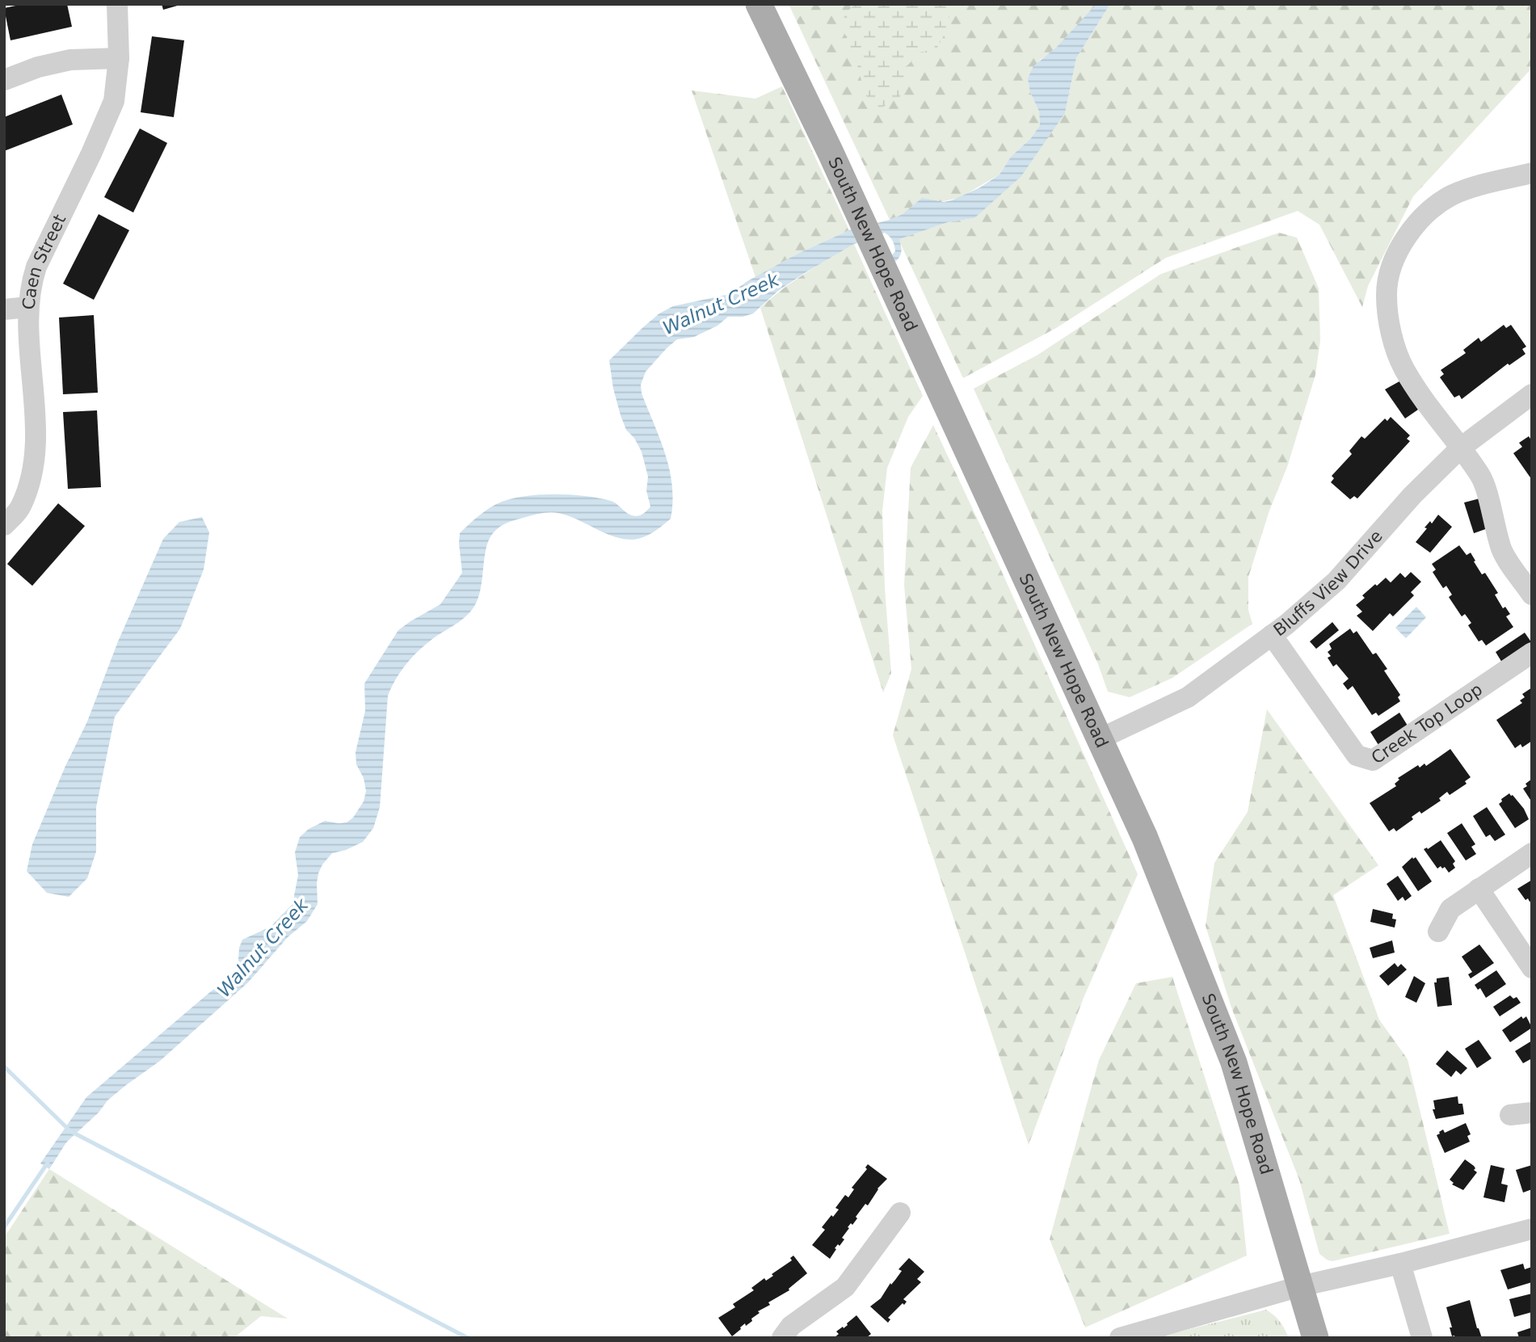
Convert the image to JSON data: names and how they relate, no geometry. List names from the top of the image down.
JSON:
{
  "streets": {
    "main road": ["South New Hope Road"],
    "street": ["Caen Street", "Bluffs View Drive", "Creek Top Loop"]
  },
  "crossings": [
    ["South New Hope Road", "Bluffs View Drive"],
    ["Bluffs View Drive", "Creek Top Loop"]
  ],
  "water": ["Walnut Creek"]
}
